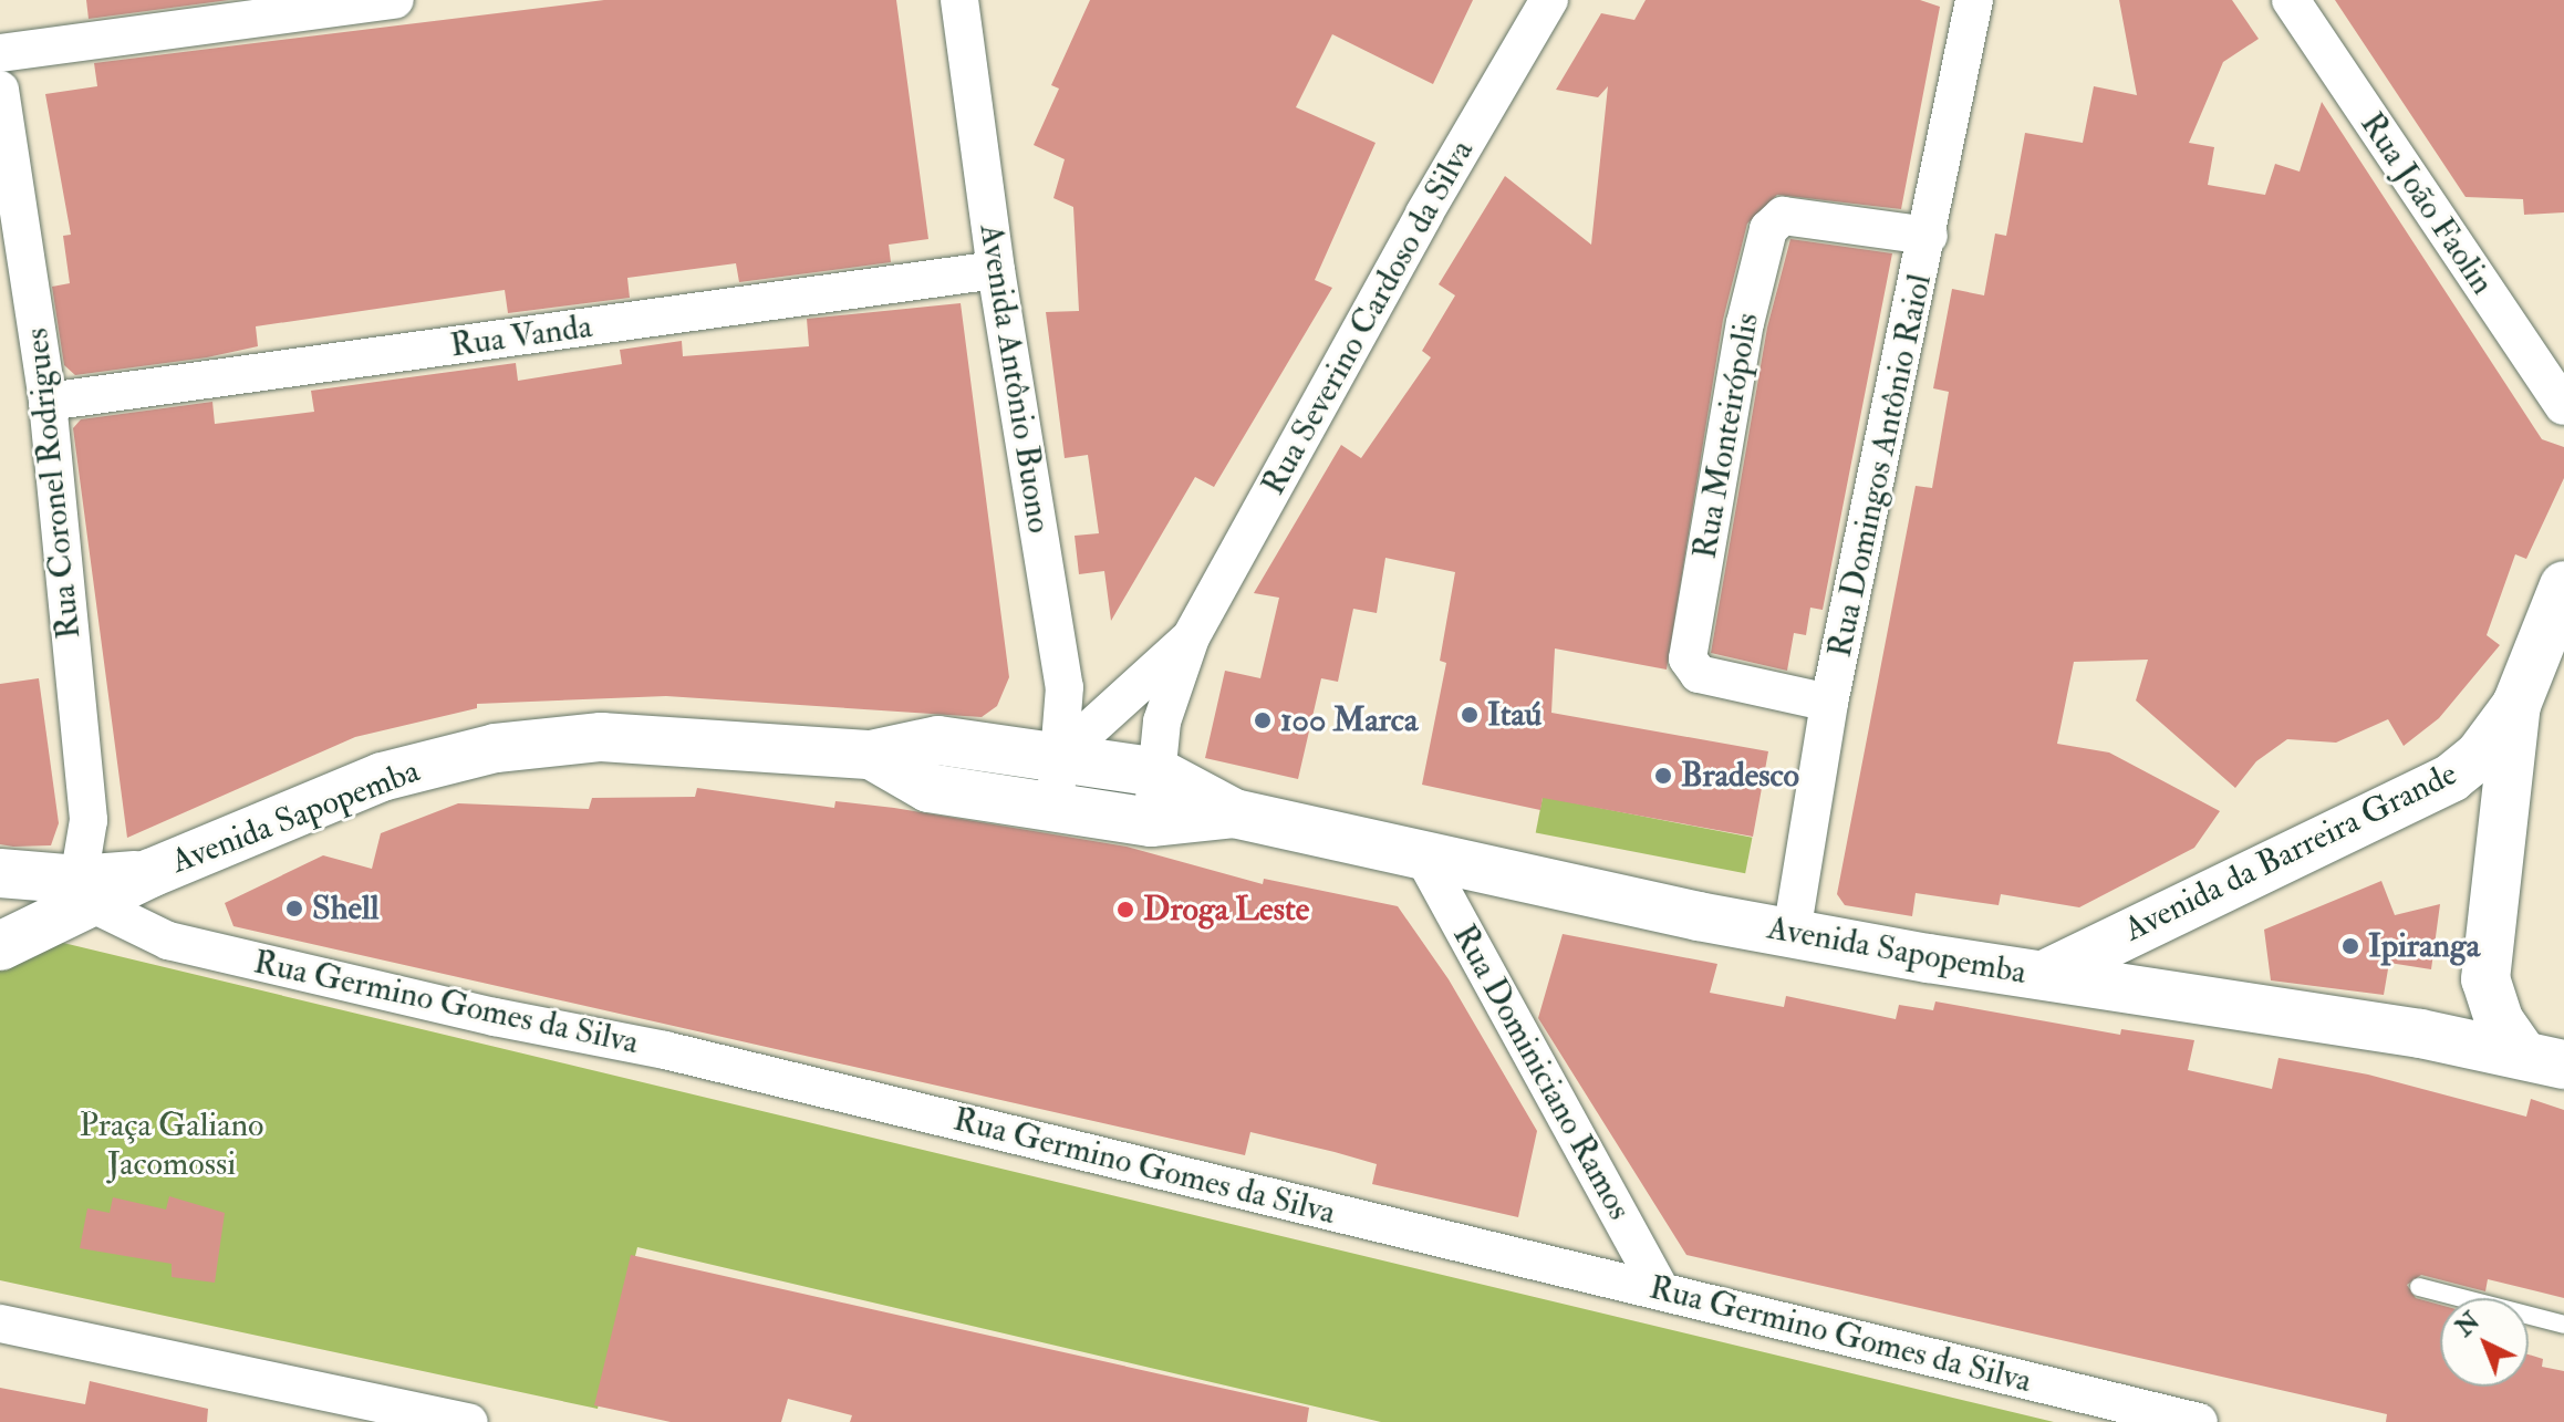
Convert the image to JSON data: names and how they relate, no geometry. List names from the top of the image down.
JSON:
{
  "streets": {
    "main road": ["Avenida Sapopemba", "Avenida da Barreira Grande"],
    "street": [
      "Rua João Faolin",
      "Rua Severino Cardoso da Silva",
      "Rua Vanda",
      "Avenida Antônio Buono",
      "Rua Monteirópolis",
      "Rua Domingos Antônio Raiol",
      "Rua Coronel Rodrigues",
      "Rua Germino Gomes da Silva",
      "Rua Dominiciano Ramos"
    ]
  },
  "crossings": [
    ["Rua Severino Cardoso da Silva", "Avenida Antônio Buono"],
    ["Rua Severino Cardoso da Silva", "Avenida Sapopemba"],
    ["Rua Vanda", "Avenida Antônio Buono"],
    ["Rua Vanda", "Rua Coronel Rodrigues"],
    ["Avenida Antônio Buono", "Avenida Sapopemba"],
    ["Rua Monteirópolis", "Rua Domingos Antônio Raiol"],
    ["Rua Domingos Antônio Raiol", "Avenida Sapopemba"],
    ["Rua Coronel Rodrigues", "Avenida Sapopemba"],
    ["Rua Coronel Rodrigues", "Rua Germino Gomes da Silva"],
    ["Avenida Sapopemba", "Avenida da Barreira Grande"],
    ["Avenida Sapopemba", "Rua Germino Gomes da Silva"],
    ["Avenida Sapopemba", "Rua Dominiciano Ramos"],
    ["Rua Germino Gomes da Silva", "Rua Dominiciano Ramos"]
  ],
  "parks": ["Praça Galiano Jacomossi"],
  "places": [
    "Itaú",
    "100 Marca",
    "Bradesco",
    "Shell",
    "Droga Leste",
    "Ipiranga"
  ],
  "north": "top left"
}
